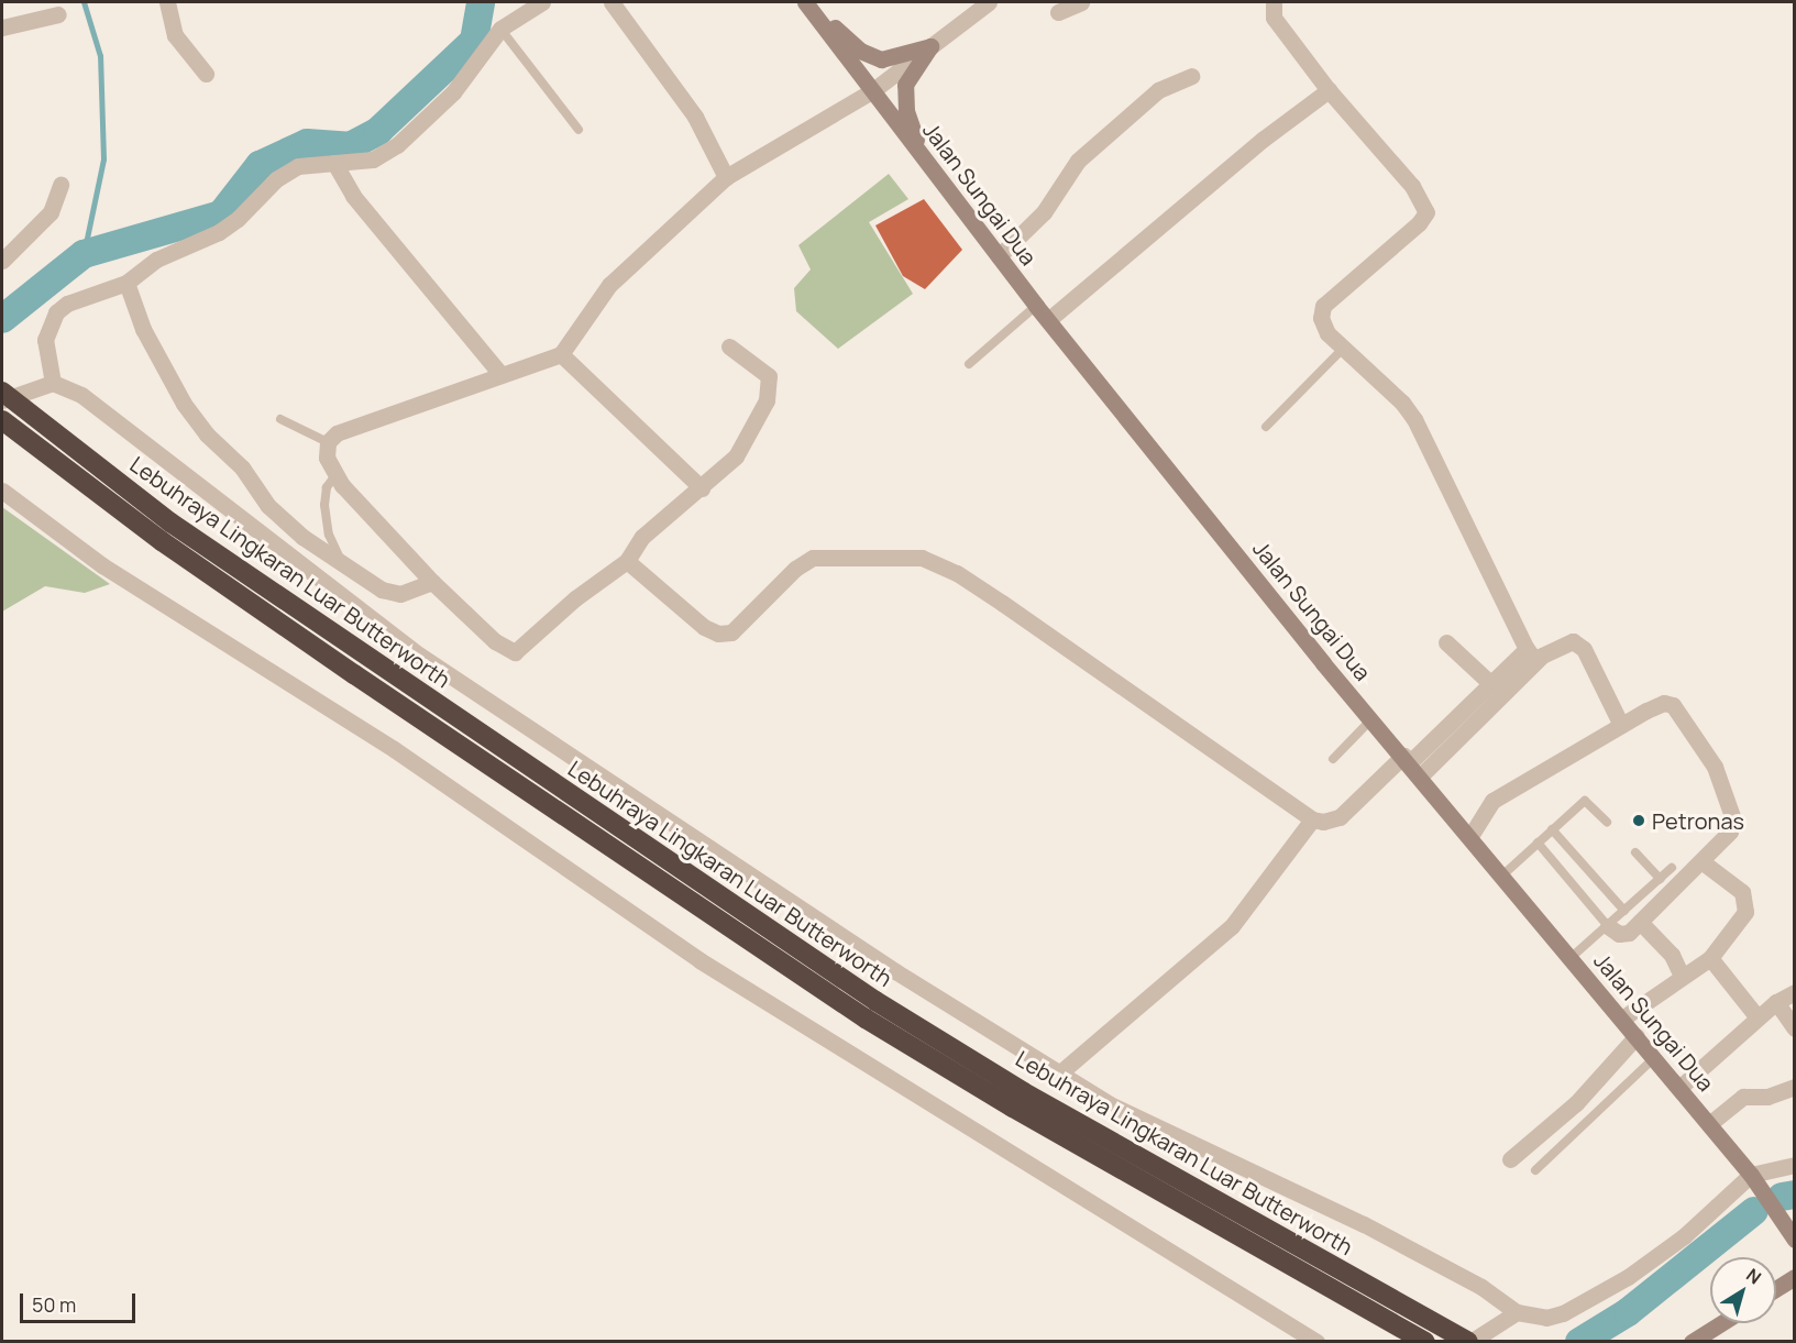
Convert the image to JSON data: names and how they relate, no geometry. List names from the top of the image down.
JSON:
{
  "streets": {
    "highway": ["Lebuhraya Lingkaran Luar Butterworth"],
    "main road": ["Jalan Sungai Dua"]
  },
  "places": ["Petronas"],
  "scale_bar": "50 m",
  "north": "top right"
}
